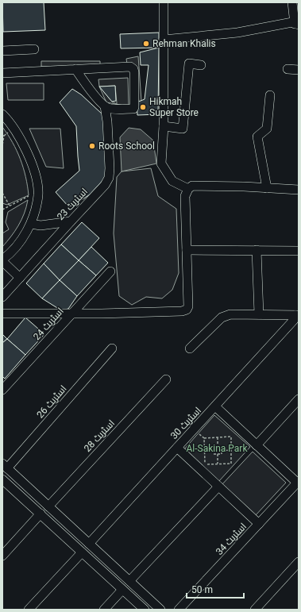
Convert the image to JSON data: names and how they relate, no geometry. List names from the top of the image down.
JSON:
{
  "streets": {
    "street": [
      "اسٹریٹ 23",
      "اسٹریٹ 24",
      "اسٹریٹ 26",
      "اسٹریٹ 30",
      "اسٹریٹ 28",
      "اسٹریٹ 34"
    ]
  },
  "parks": ["Al-Sakina Park"],
  "places": ["Rehman Khalis", "Hikmah Super Store", "Roots School"],
  "scale_bar": "50 m"
}
